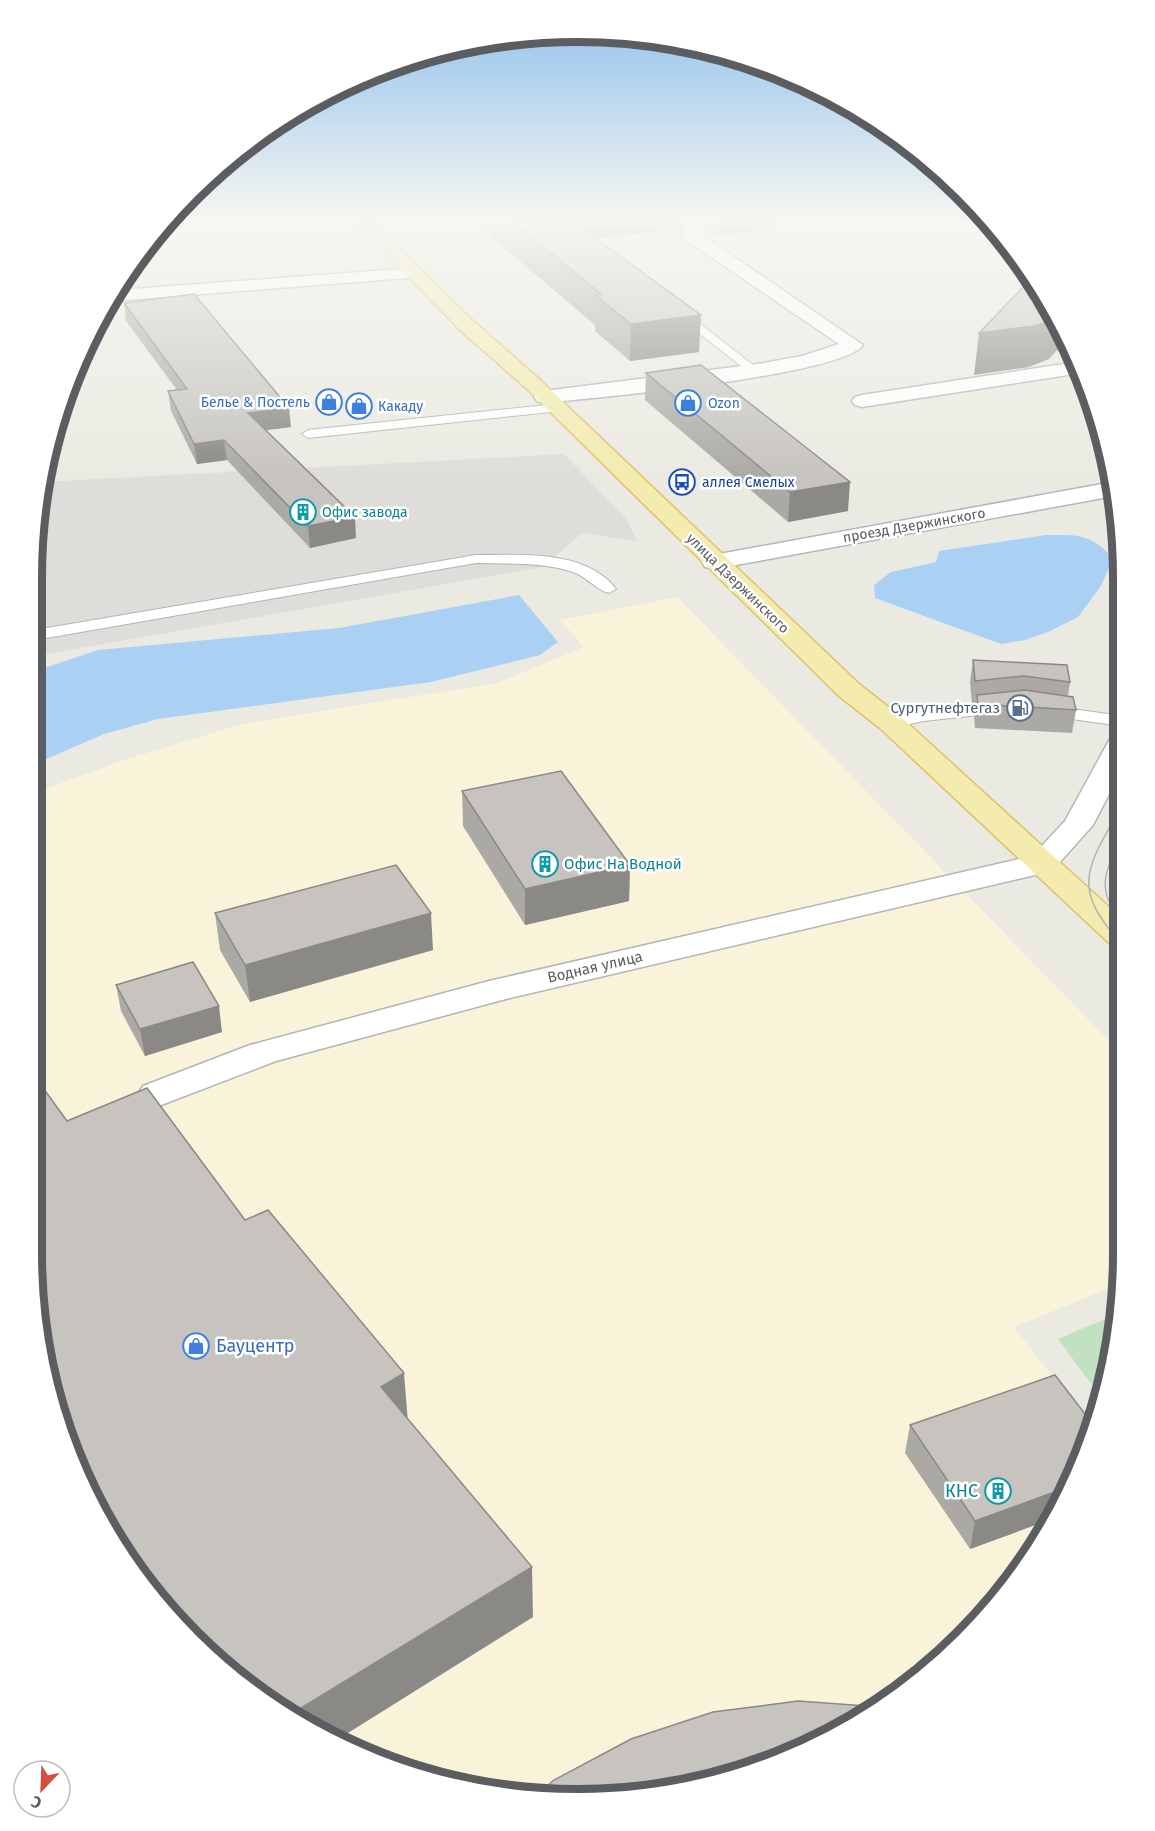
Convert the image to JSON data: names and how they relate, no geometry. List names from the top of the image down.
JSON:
{
  "streets": {
    "main road": ["улица Дзержинского"],
    "street": ["проезд Дзержинского", "Водная улица"]
  },
  "crossings": [
    ["проезд Дзержинского", "улица Дзержинского"],
    ["улица Дзержинского", "Водная улица"]
  ],
  "places": {
    "shop": [
      "Белье & Постель",
      "Ozon",
      "Какаду",
      "Бауцентр"
    ],
    "bus stop": ["аллея Смелых"],
    "building": ["Офис завода", "Офис На Водной", "КНС"],
    "fuel station": ["Сургутнефтегаз"]
  },
  "north": "bottom left"
}
